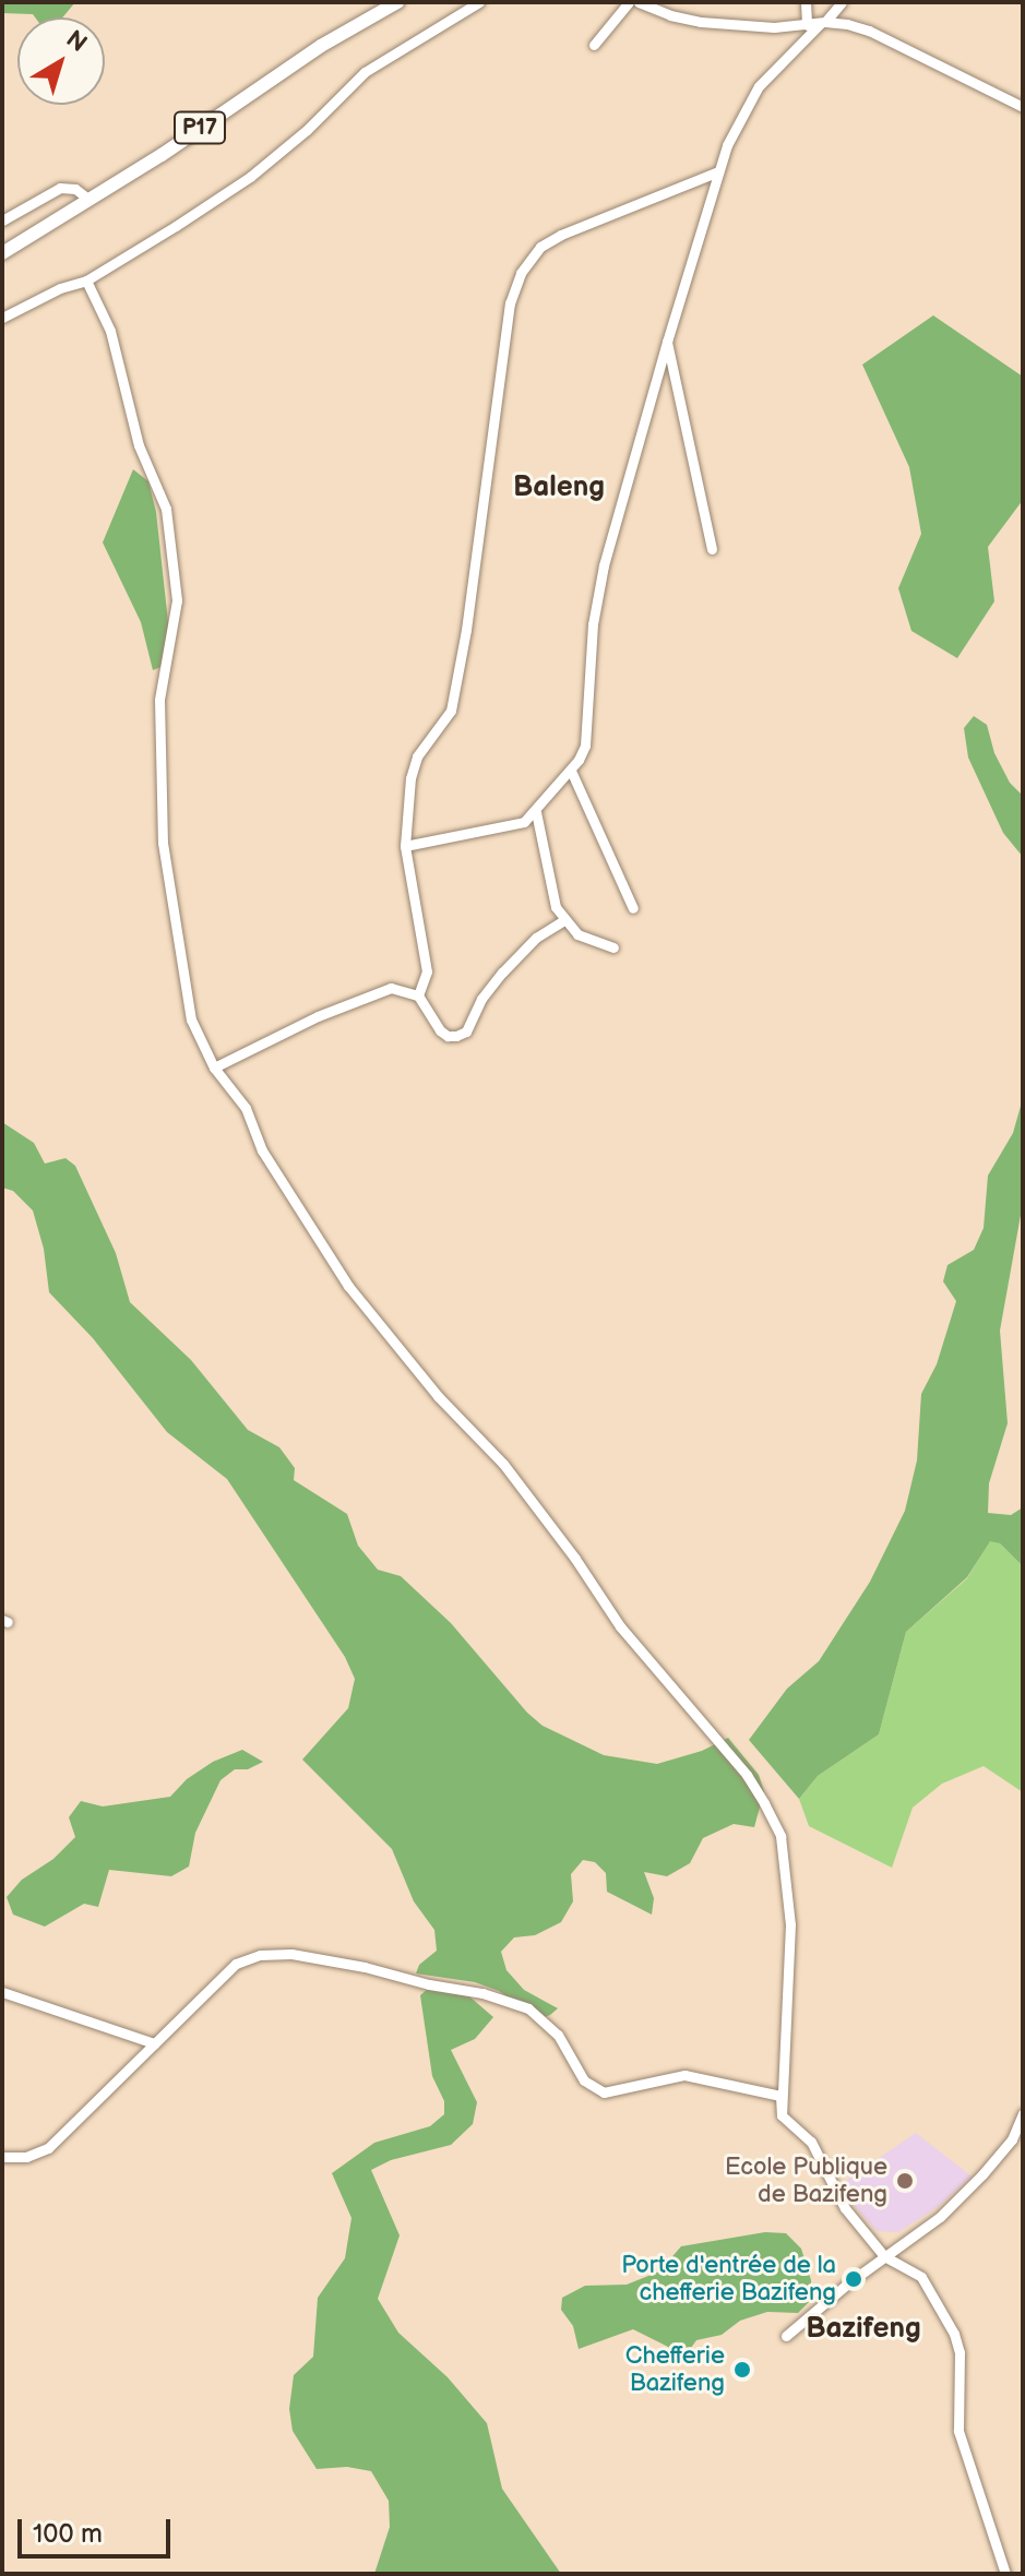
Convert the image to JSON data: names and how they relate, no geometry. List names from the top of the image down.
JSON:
{
  "streets": {
    "main road": ["P17"]
  },
  "districts": ["Baleng", "Bazifeng"],
  "places": ["Ecole Publique de Bazifeng", "Porte d'entrée de la chefferie Bazifeng", "Chefferie Bazifeng"],
  "scale_bar": "100 m",
  "north": "top right"
}
